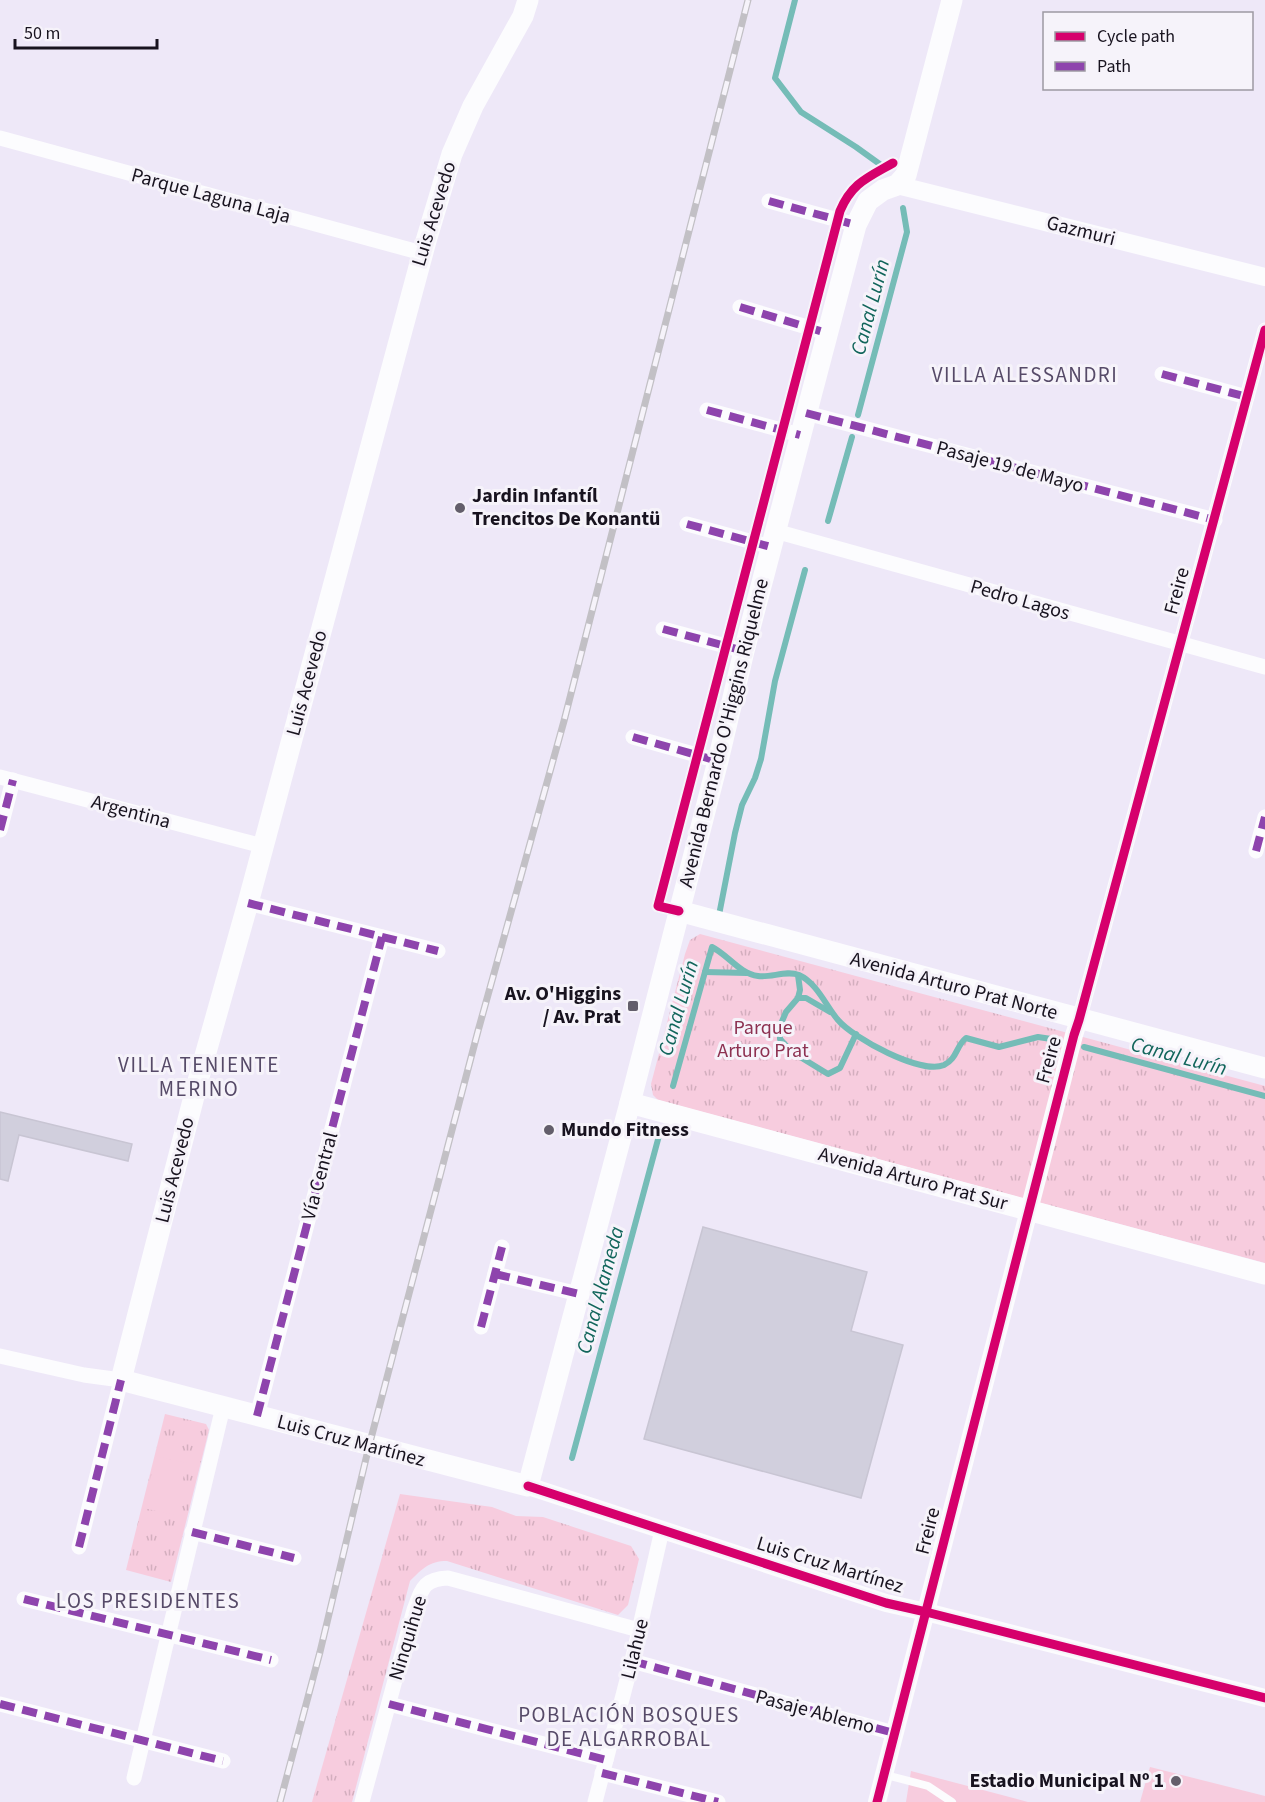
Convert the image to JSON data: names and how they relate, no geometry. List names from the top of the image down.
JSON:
{
  "streets": {
    "main road": [
      "Luis Acevedo",
      "Avenida Bernardo O'Higgins Riquelme",
      "Avenida Arturo Prat Norte",
      "Avenida Arturo Prat Sur",
      "Luis Cruz Martínez"
    ],
    "street": [
      "Parque Laguna Laja",
      "Gazmuri",
      "Pasaje 19 de Mayo",
      "Freire",
      "Pedro Lagos",
      "Argentina",
      "Vía Central",
      "Ninquihue",
      "Lilahue",
      "Pasaje Ablemo"
    ]
  },
  "crossings": [
    ["Parque Laguna Laja", "Luis Acevedo"],
    ["Luis Acevedo", "Argentina"],
    ["Luis Acevedo", "Luis Cruz Martínez"],
    ["Gazmuri", "Avenida Bernardo O'Higgins Riquelme"],
    ["Pasaje 19 de Mayo", "Freire"],
    ["Pasaje 19 de Mayo", "Avenida Bernardo O'Higgins Riquelme"],
    ["Freire", "Pedro Lagos"],
    ["Freire", "Avenida Arturo Prat Norte"],
    ["Freire", "Avenida Arturo Prat Sur"],
    ["Freire", "Luis Cruz Martínez"],
    ["Freire", "Pasaje Ablemo"],
    ["Pedro Lagos", "Avenida Bernardo O'Higgins Riquelme"],
    ["Avenida Bernardo O'Higgins Riquelme", "Avenida Arturo Prat Norte"],
    ["Avenida Bernardo O'Higgins Riquelme", "Avenida Arturo Prat Sur"],
    ["Avenida Bernardo O'Higgins Riquelme", "Luis Cruz Martínez"],
    ["Vía Central", "Luis Cruz Martínez"],
    ["Luis Cruz Martínez", "Lilahue"],
    ["Ninquihue", "Lilahue"],
    ["Lilahue", "Pasaje Ablemo"]
  ],
  "districts": [
    "VILLA ALESSANDRI",
    "VILLA TENIENTE MERINO",
    "LOS PRESIDENTES",
    "POBLACIÓN BOSQUES DE ALGARROBAL"
  ],
  "water": ["Canal Lurín", "Canal Alameda"],
  "parks": ["Parque Arturo Prat"],
  "places": {
    "other": ["Jardin Infantíl Trencitos De Konantü", "Mundo Fitness", "Estadio Municipal Nº 1"],
    "transit": ["Av. O'Higgins / Av. Prat"]
  },
  "legend": ["Cycle path", "Path"],
  "scale_bar": "50 m"
}
